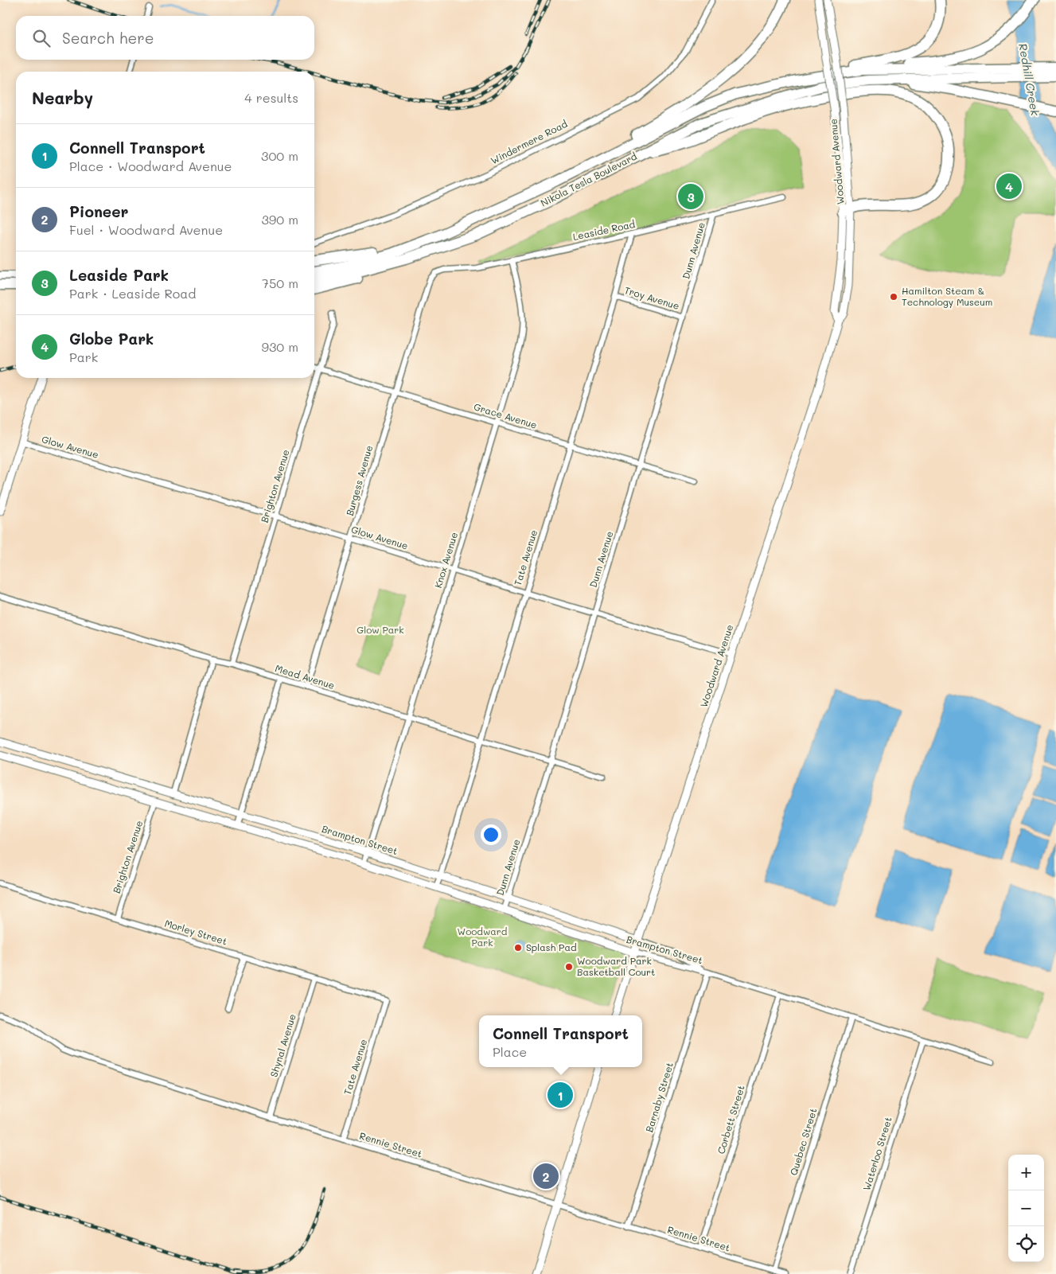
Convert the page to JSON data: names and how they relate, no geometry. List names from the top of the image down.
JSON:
{
  "streets": {
    "highway": ["Nikola Tesla Boulevard"],
    "main road": ["Woodward Avenue", "Brampton Street"],
    "street": [
      "Windermere Road",
      "Leaside Road",
      "Dunn Avenue",
      "Troy Avenue",
      "Grace Avenue",
      "Glow Avenue",
      "Burgess Avenue",
      "Brighton Avenue",
      "Tate Avenue",
      "Knox Avenue",
      "Mead Avenue",
      "Morley Street",
      "Shynal Avenue",
      "Barnaby Street",
      "Corbett Street",
      "Quebec Street",
      "Rennie Street",
      "Waterloo Street"
    ]
  },
  "crossings": [
    ["Woodward Avenue", "Glow Avenue"],
    ["Woodward Avenue", "Brampton Street"],
    ["Leaside Road", "Dunn Avenue"],
    ["Leaside Road", "Burgess Avenue"],
    ["Leaside Road", "Tate Avenue"],
    ["Leaside Road", "Knox Avenue"],
    ["Dunn Avenue", "Troy Avenue"],
    ["Dunn Avenue", "Grace Avenue"],
    ["Dunn Avenue", "Glow Avenue"],
    ["Dunn Avenue", "Mead Avenue"],
    ["Dunn Avenue", "Brampton Street"],
    ["Troy Avenue", "Tate Avenue"],
    ["Grace Avenue", "Burgess Avenue"],
    ["Grace Avenue", "Brighton Avenue"],
    ["Grace Avenue", "Tate Avenue"],
    ["Grace Avenue", "Knox Avenue"],
    ["Glow Avenue", "Burgess Avenue"],
    ["Glow Avenue", "Brighton Avenue"],
    ["Glow Avenue", "Tate Avenue"],
    ["Glow Avenue", "Knox Avenue"],
    ["Burgess Avenue", "Mead Avenue"],
    ["Brighton Avenue", "Mead Avenue"],
    ["Brighton Avenue", "Brampton Street"],
    ["Brighton Avenue", "Morley Street"],
    ["Tate Avenue", "Mead Avenue"],
    ["Tate Avenue", "Brampton Street"],
    ["Tate Avenue", "Morley Street"],
    ["Tate Avenue", "Rennie Street"],
    ["Knox Avenue", "Mead Avenue"],
    ["Knox Avenue", "Brampton Street"],
    ["Brampton Street", "Barnaby Street"],
    ["Brampton Street", "Corbett Street"],
    ["Brampton Street", "Quebec Street"],
    ["Brampton Street", "Waterloo Street"],
    ["Morley Street", "Shynal Avenue"],
    ["Shynal Avenue", "Rennie Street"],
    ["Barnaby Street", "Rennie Street"],
    ["Corbett Street", "Rennie Street"],
    ["Quebec Street", "Rennie Street"]
  ],
  "water": ["Redhill Creek"],
  "parks": ["Glow Park", "Woodward Park"],
  "places": ["Hamilton Steam & Technology Museum", "Splash Pad", "Woodward Park Basketball Court"],
  "page": {
    "search": "Search here",
    "heading": ["Nearby", "4 results"],
    "list": [
      {
        "mark": "1",
        "name": "Connell Transport",
        "note": "Place · Woodward Avenue",
        "value": "300 m"
      },
      {
        "mark": "2",
        "name": "Pioneer",
        "note": "Fuel · Woodward Avenue",
        "value": "390 m"
      },
      {
        "mark": "3",
        "name": "Leaside Park",
        "note": "Park · Leaside Road",
        "value": "750 m"
      },
      {
        "mark": "4",
        "name": "Globe Park",
        "note": "Park",
        "value": "930 m"
      }
    ],
    "pins": [
      "4",
      "3",
      "1",
      "2"
    ],
    "popup": ["Connell Transport", "Place"],
    "map_buttons": ["+", "−"]
  }
}
